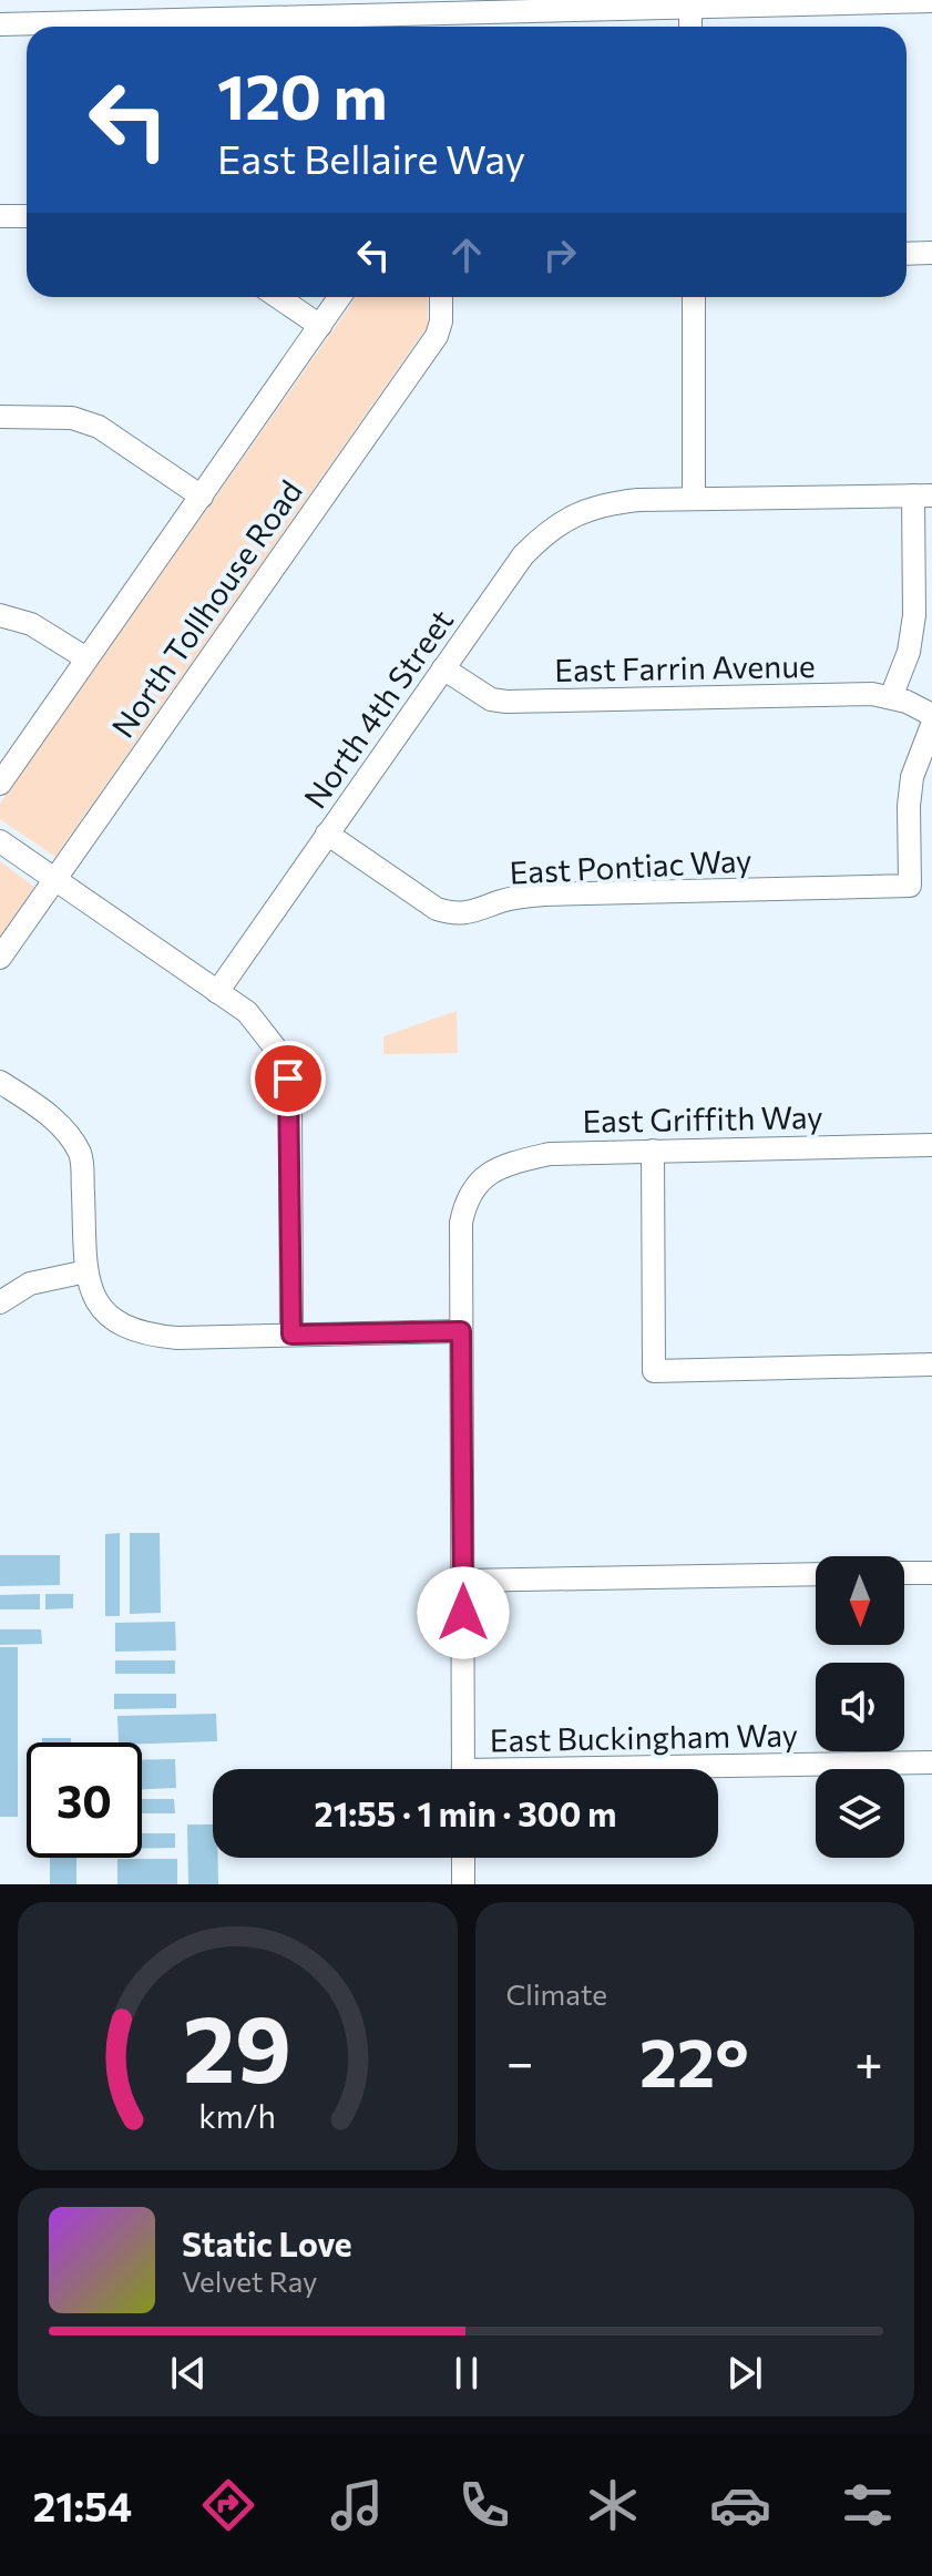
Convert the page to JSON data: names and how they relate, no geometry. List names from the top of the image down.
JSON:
{
  "streets": {
    "street": [
      "North Tollhouse Road",
      "East Farrin Avenue",
      "North 4th Street",
      "East Pontiac Way",
      "East Griffith Way",
      "East Buckingham Way"
    ]
  },
  "crossings": [
    ["East Farrin Avenue", "North 4th Street"],
    ["North 4th Street", "East Pontiac Way"]
  ],
  "north": "bottom",
  "page": {
    "turn": ["120 m", "East Bellaire Way"],
    "limit": "30",
    "trip": "21:55 · 1 min · 300 m",
    "tile": "Climate",
    "heat": ["−", "22°", "+"],
    "song": ["Static Love", "Velvet Ray"],
    "tabs": "21:54",
    "gauge": ["29", "km/h"]
  }
}
